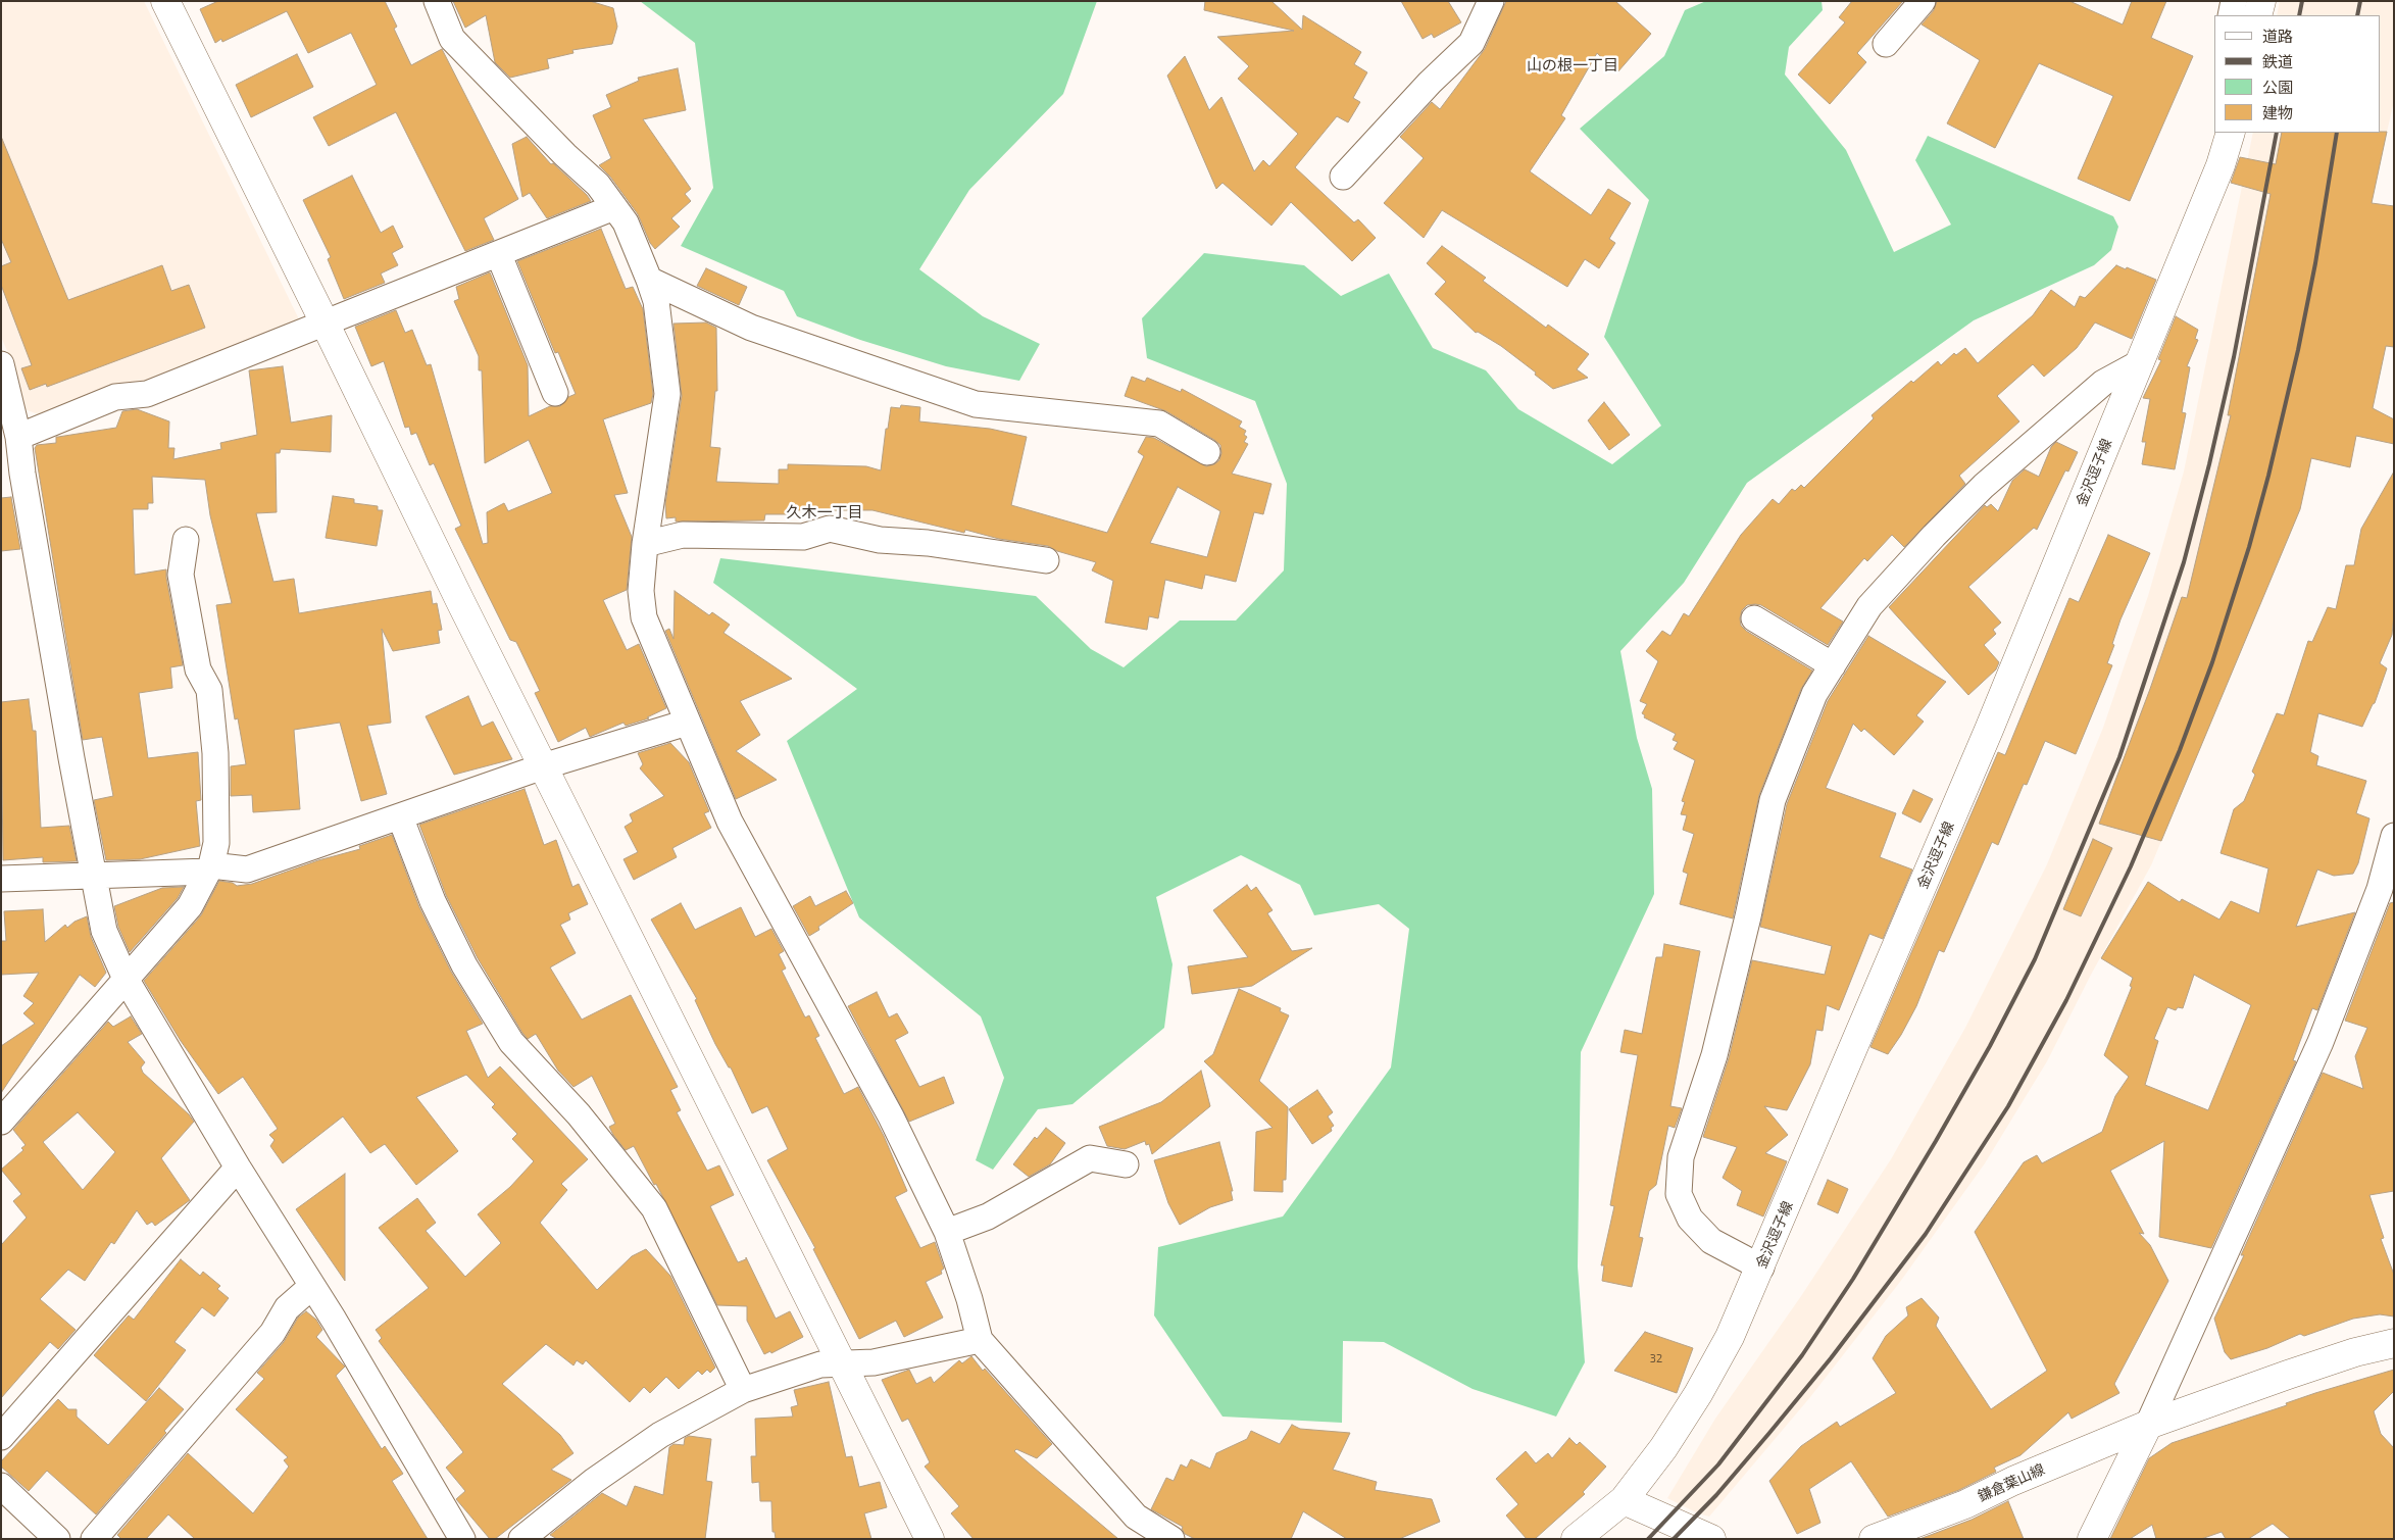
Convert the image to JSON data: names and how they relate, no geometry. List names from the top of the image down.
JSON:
{
  "streets": {
    "main road": ["金沢逗子線", "鎌倉葉山線"]
  },
  "districts": ["山の根一丁目", "久木一丁目"],
  "house_numbers": ["32"],
  "legend": [
    "道路",
    "鉄道",
    "公園",
    "建物"
  ]
}
